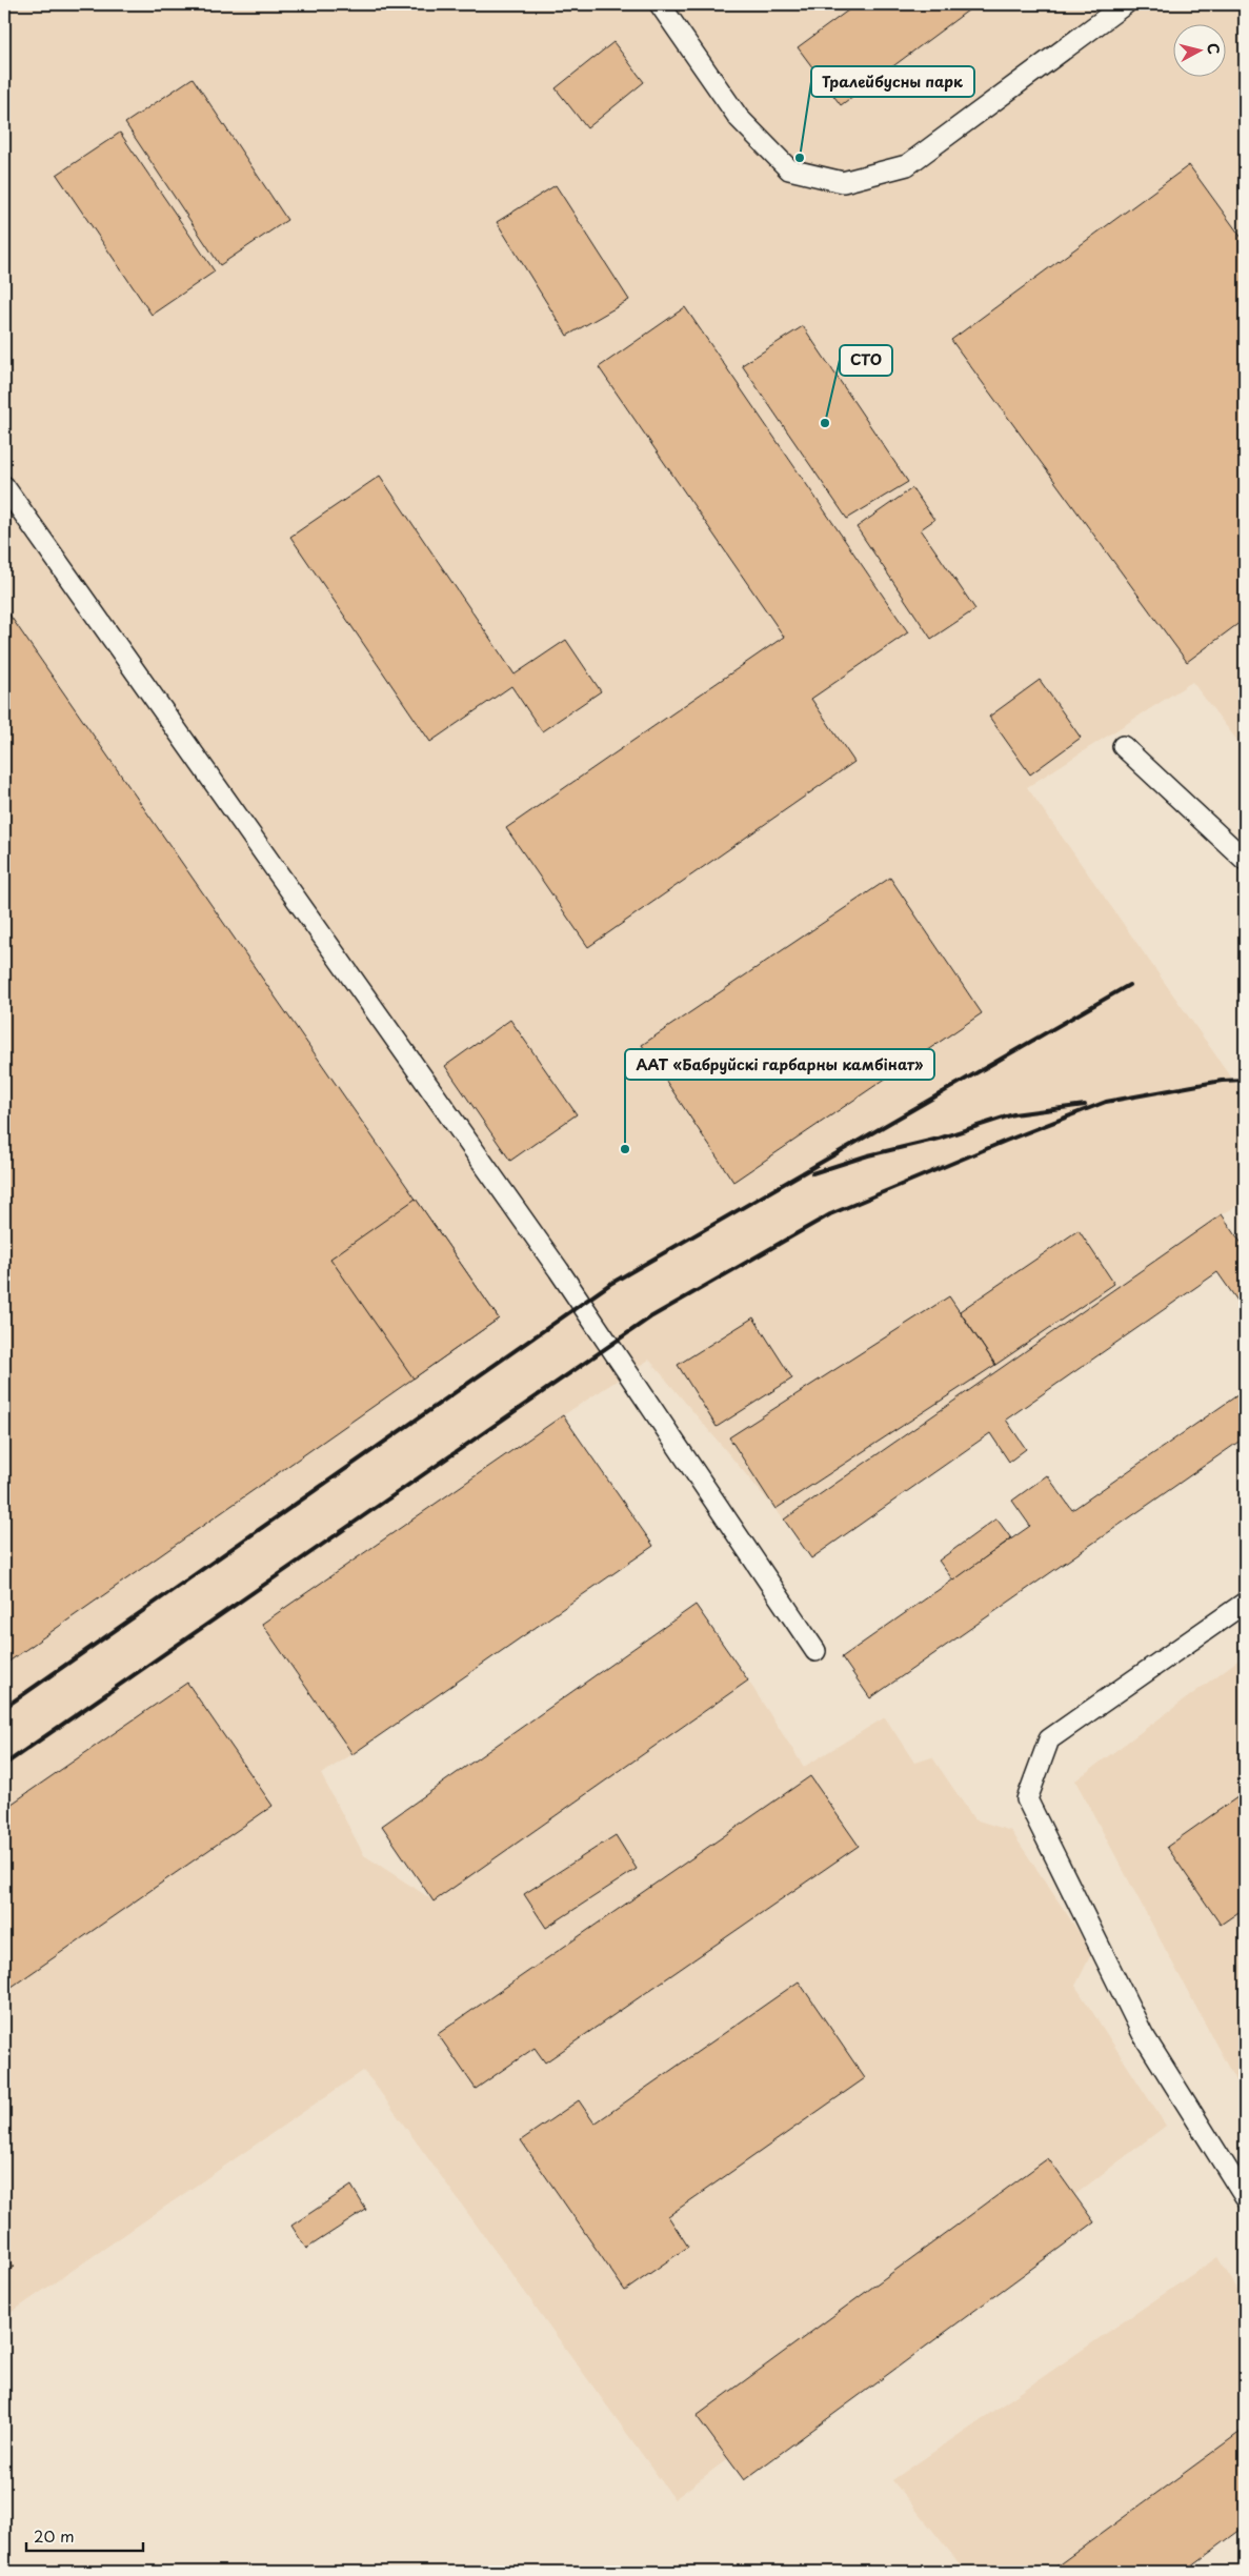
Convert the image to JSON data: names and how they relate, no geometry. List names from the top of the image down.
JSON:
{
  "places": ["Тралейбусны парк", "СТО", "ААТ «Бабруйскі гарбарны камбінат»"],
  "scale_bar": "20 m",
  "north": "right"
}
